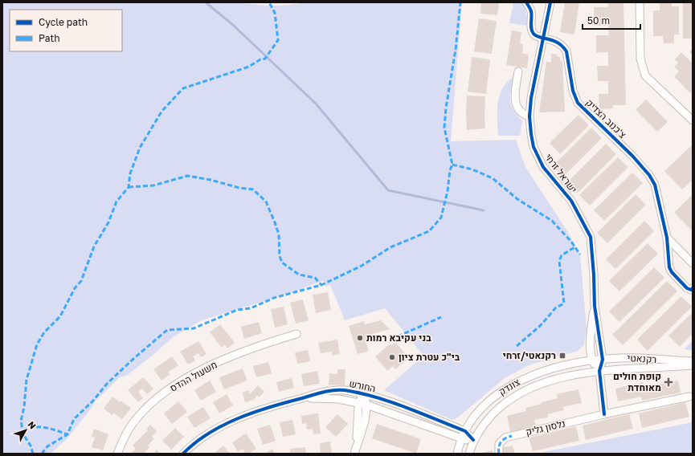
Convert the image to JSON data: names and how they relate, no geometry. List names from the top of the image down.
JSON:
{
  "streets": {
    "street": [
      "צ'כנוב הצדיק",
      "ישראל זרחי",
      "רקנאטי",
      "משעול ההדס",
      "החורש",
      "צונדק",
      "נלסון גליק"
    ]
  },
  "crossings": [
    ["צ'כנוב הצדיק", "ישראל זרחי"],
    ["ישראל זרחי", "רקנאטי"],
    ["ישראל זרחי", "צונדק"],
    ["רקנאטי", "צונדק"],
    ["החורש", "צונדק"]
  ],
  "places": {
    "other": ["בני עקיבא רמות", "בי\"כ עטרת ציון"],
    "transit": ["רקנאטי/זרחי"],
    "health": ["קופת חולים מאוחדת"]
  },
  "legend": ["Cycle path", "Path"],
  "scale_bar": "50 m",
  "north": "top right"
}
